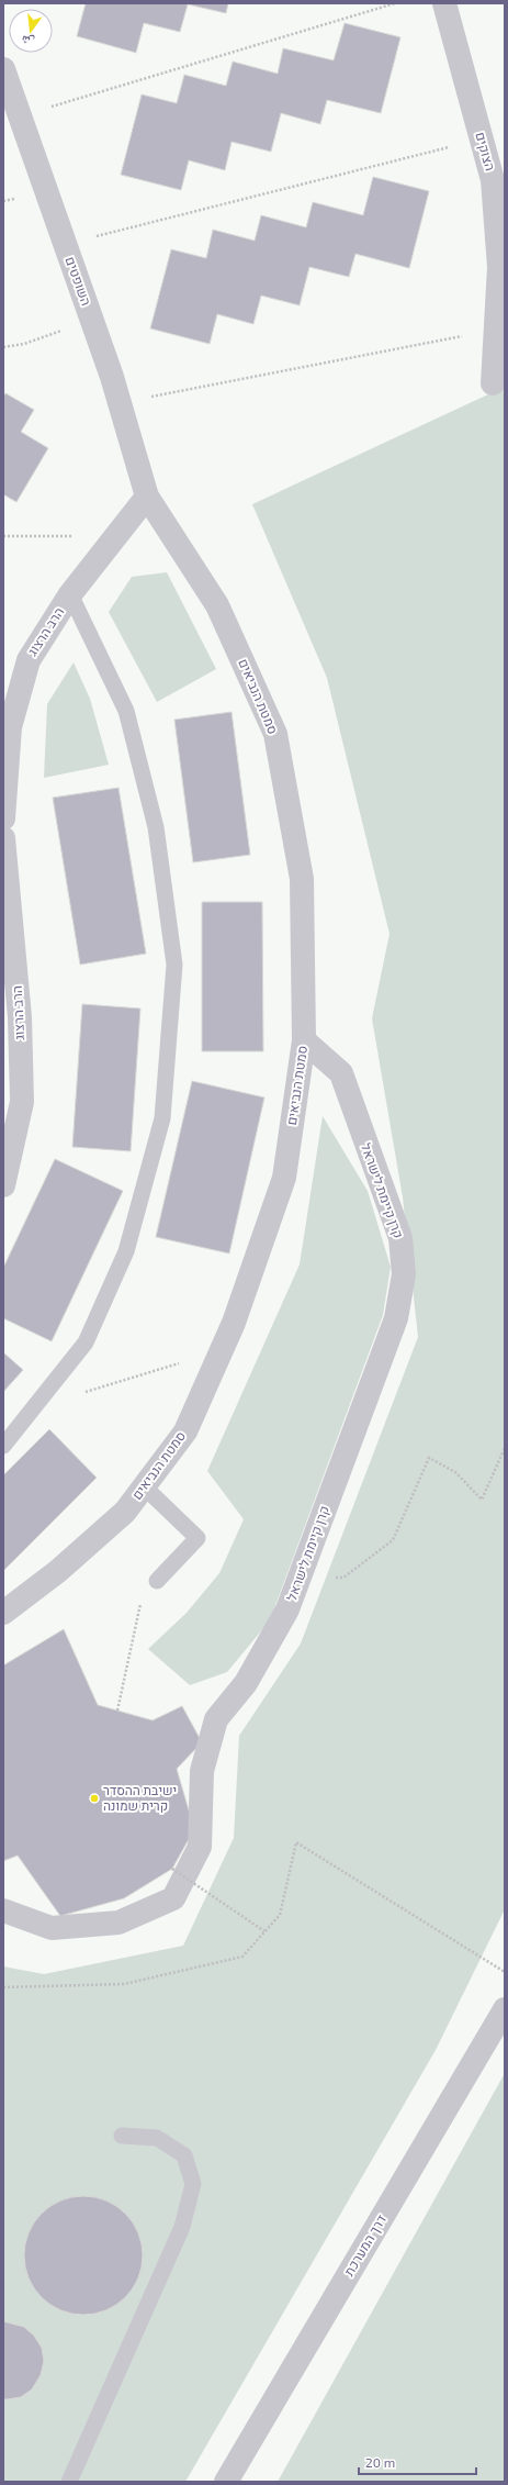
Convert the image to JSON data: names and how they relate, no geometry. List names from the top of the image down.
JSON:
{
  "streets": {
    "street": [
      "הצוקים",
      "השופטים",
      "הרב הרצוג",
      "סמטת הנביאים",
      "קרן קיימת לישראל",
      "דרך המערכת"
    ]
  },
  "crossings": [
    ["השופטים", "הרב הרצוג"],
    ["השופטים", "סמטת הנביאים"],
    ["הרב הרצוג", "סמטת הנביאים"],
    ["סמטת הנביאים", "קרן קיימת לישראל"]
  ],
  "places": ["ישיבת ההסדר קרית שמונה"],
  "scale_bar": "20 m",
  "north": "bottom"
}
